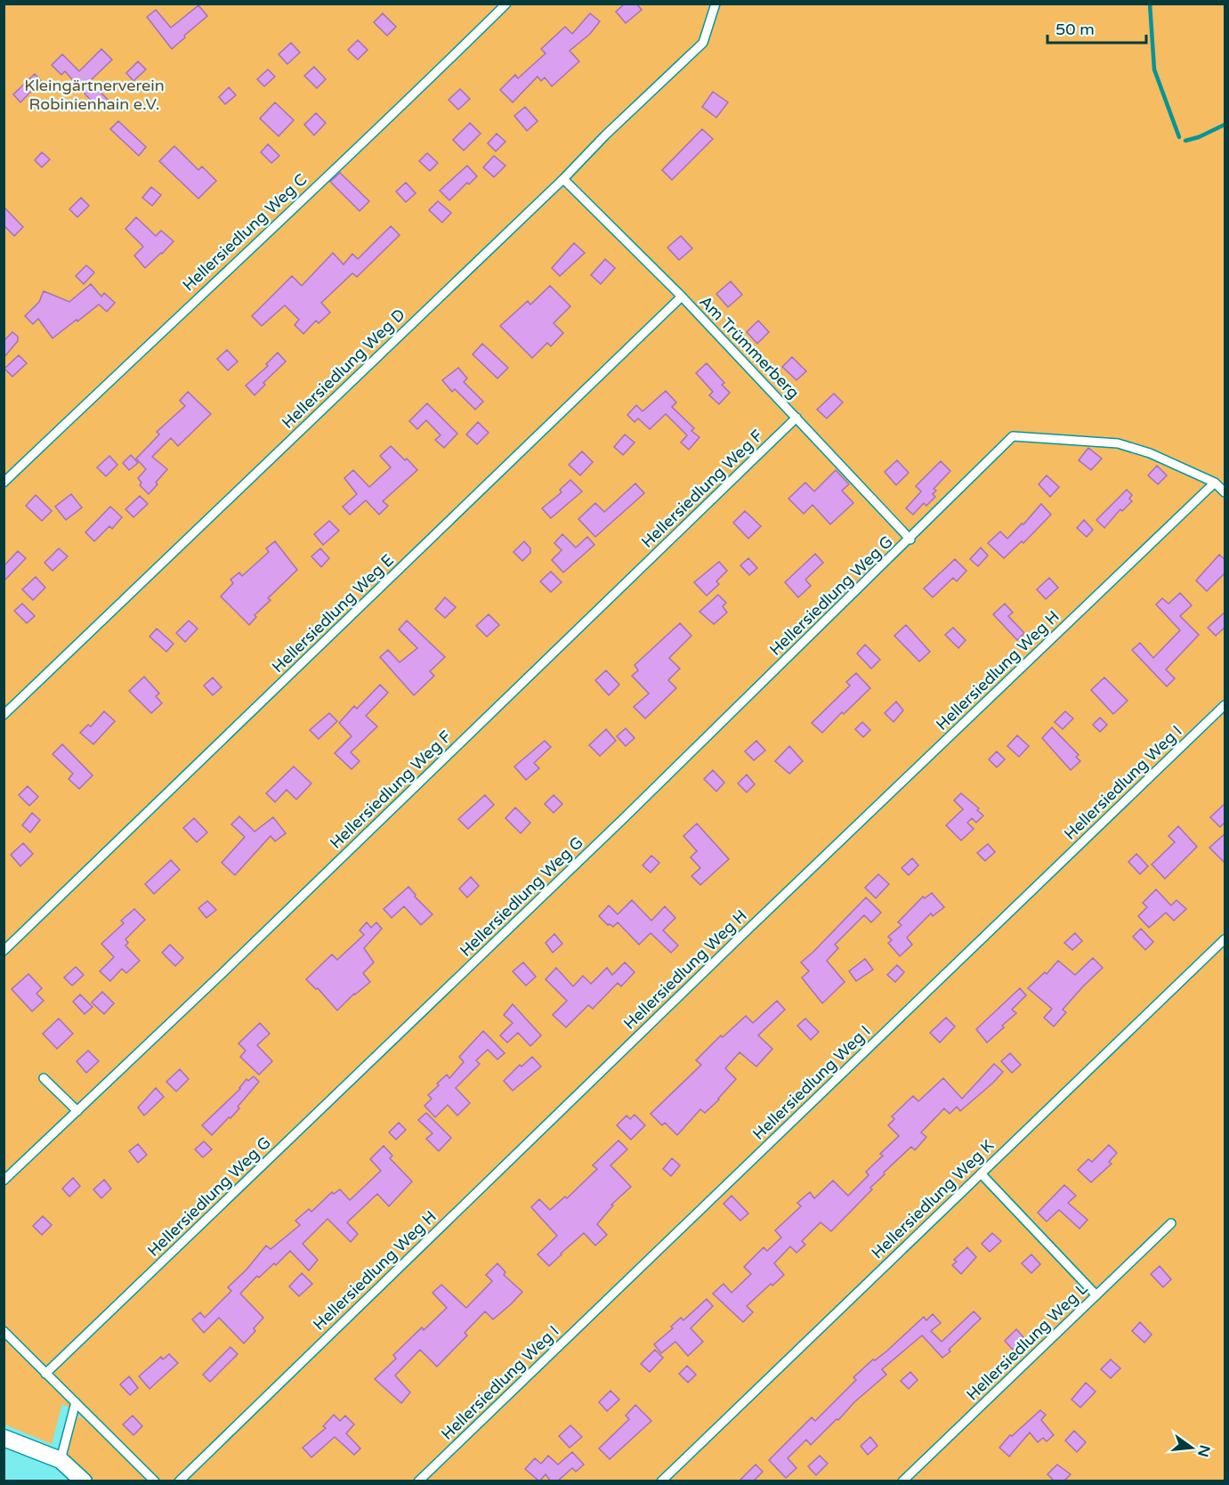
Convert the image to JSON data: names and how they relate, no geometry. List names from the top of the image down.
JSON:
{
  "streets": {
    "lane": [
      "Hellersiedlung Weg C",
      "Am Trümmerberg",
      "Hellersiedlung Weg D",
      "Hellersiedlung Weg F",
      "Hellersiedlung Weg G",
      "Hellersiedlung Weg E",
      "Hellersiedlung Weg H",
      "Hellersiedlung Weg I",
      "Hellersiedlung Weg K",
      "Hellersiedlung Weg L"
    ]
  },
  "crossings": [
    ["Am Trümmerberg", "Hellersiedlung Weg D"],
    ["Am Trümmerberg", "Hellersiedlung Weg F"],
    ["Am Trümmerberg", "Hellersiedlung Weg G"],
    ["Am Trümmerberg", "Hellersiedlung Weg E"],
    ["Hellersiedlung Weg G", "Hellersiedlung Weg H"]
  ],
  "parks": ["Kleingärtnerverein Robinienhain e.V."],
  "scale_bar": "50 m",
  "north": "right"
}
